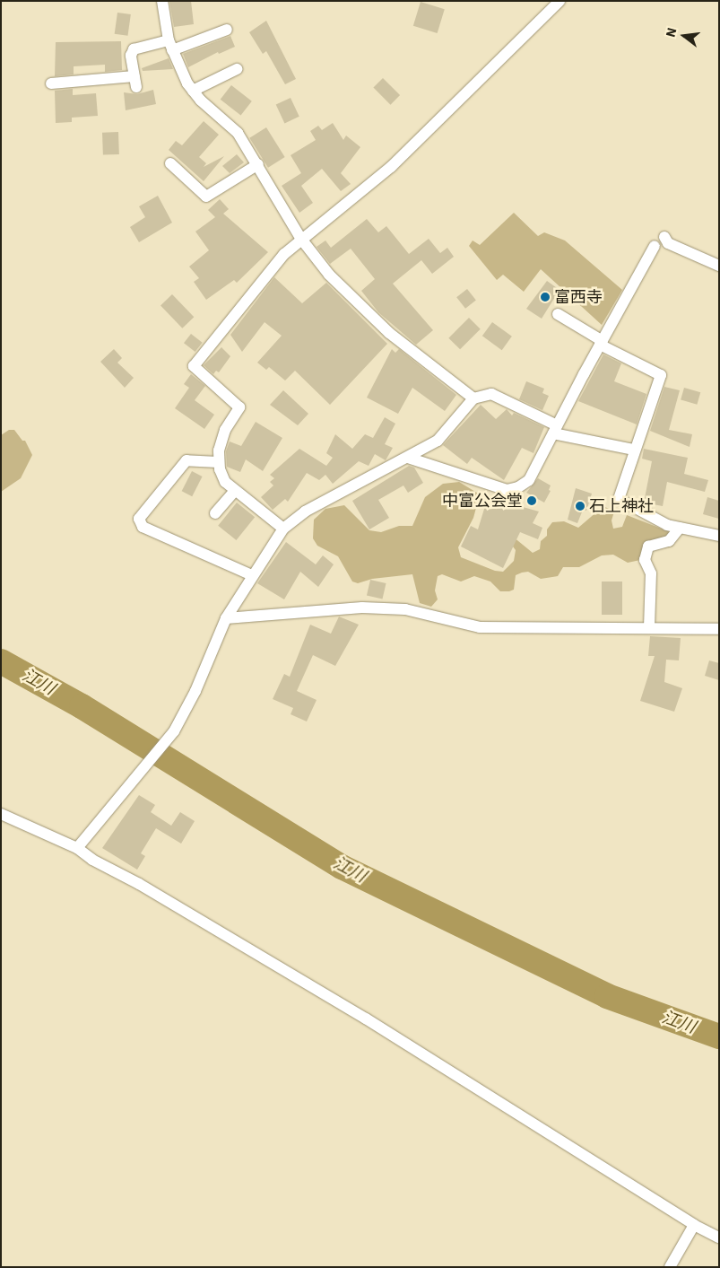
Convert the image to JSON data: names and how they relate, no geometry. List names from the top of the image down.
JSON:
{
  "water": ["江川"],
  "places": ["富西寺", "中富公会堂", "石上神社"],
  "north": "left"
}
